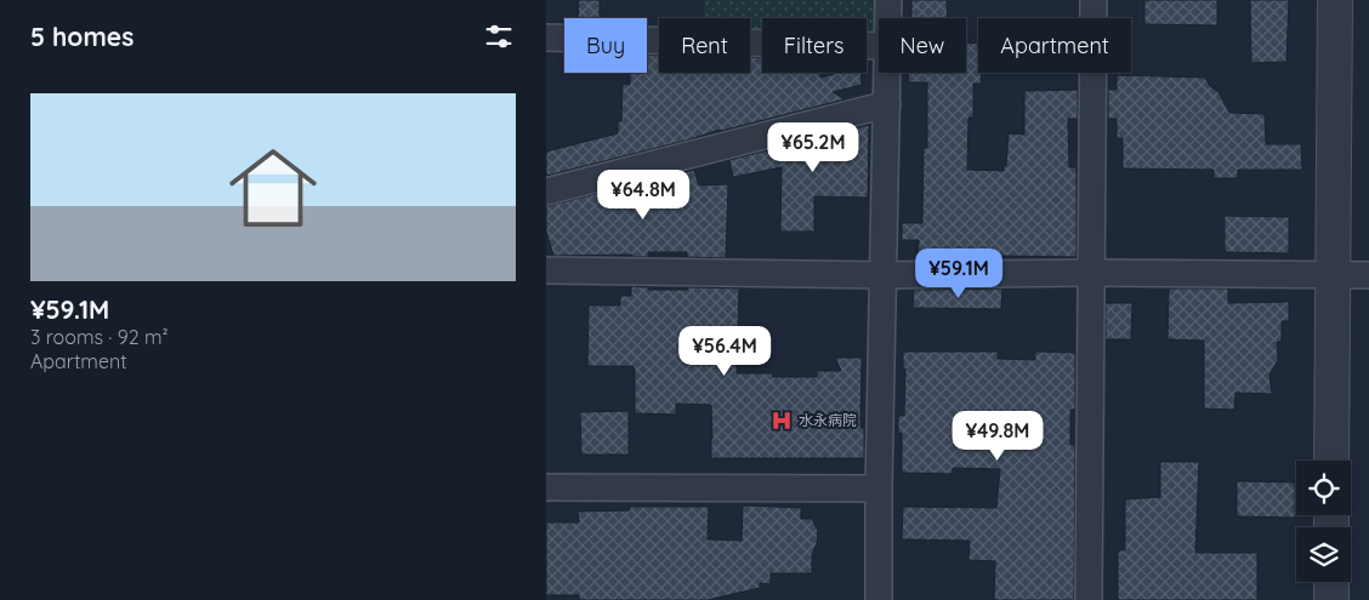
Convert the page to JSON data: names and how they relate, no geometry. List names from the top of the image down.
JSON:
{
  "places": {
    "hospital": ["水永病院"]
  },
  "page": {
    "heading": "5 homes",
    "chip": [
      "Buy",
      "Rent",
      "Filters",
      "New",
      "Apartment"
    ],
    "list": [
      {
        "name": "¥59.1M",
        "note": "3 rooms · 92 m² · Apartment"
      }
    ],
    "price": [
      "¥65.2M",
      "¥64.8M",
      "¥59.1M",
      "¥56.4M",
      "¥49.8M"
    ]
  }
}
